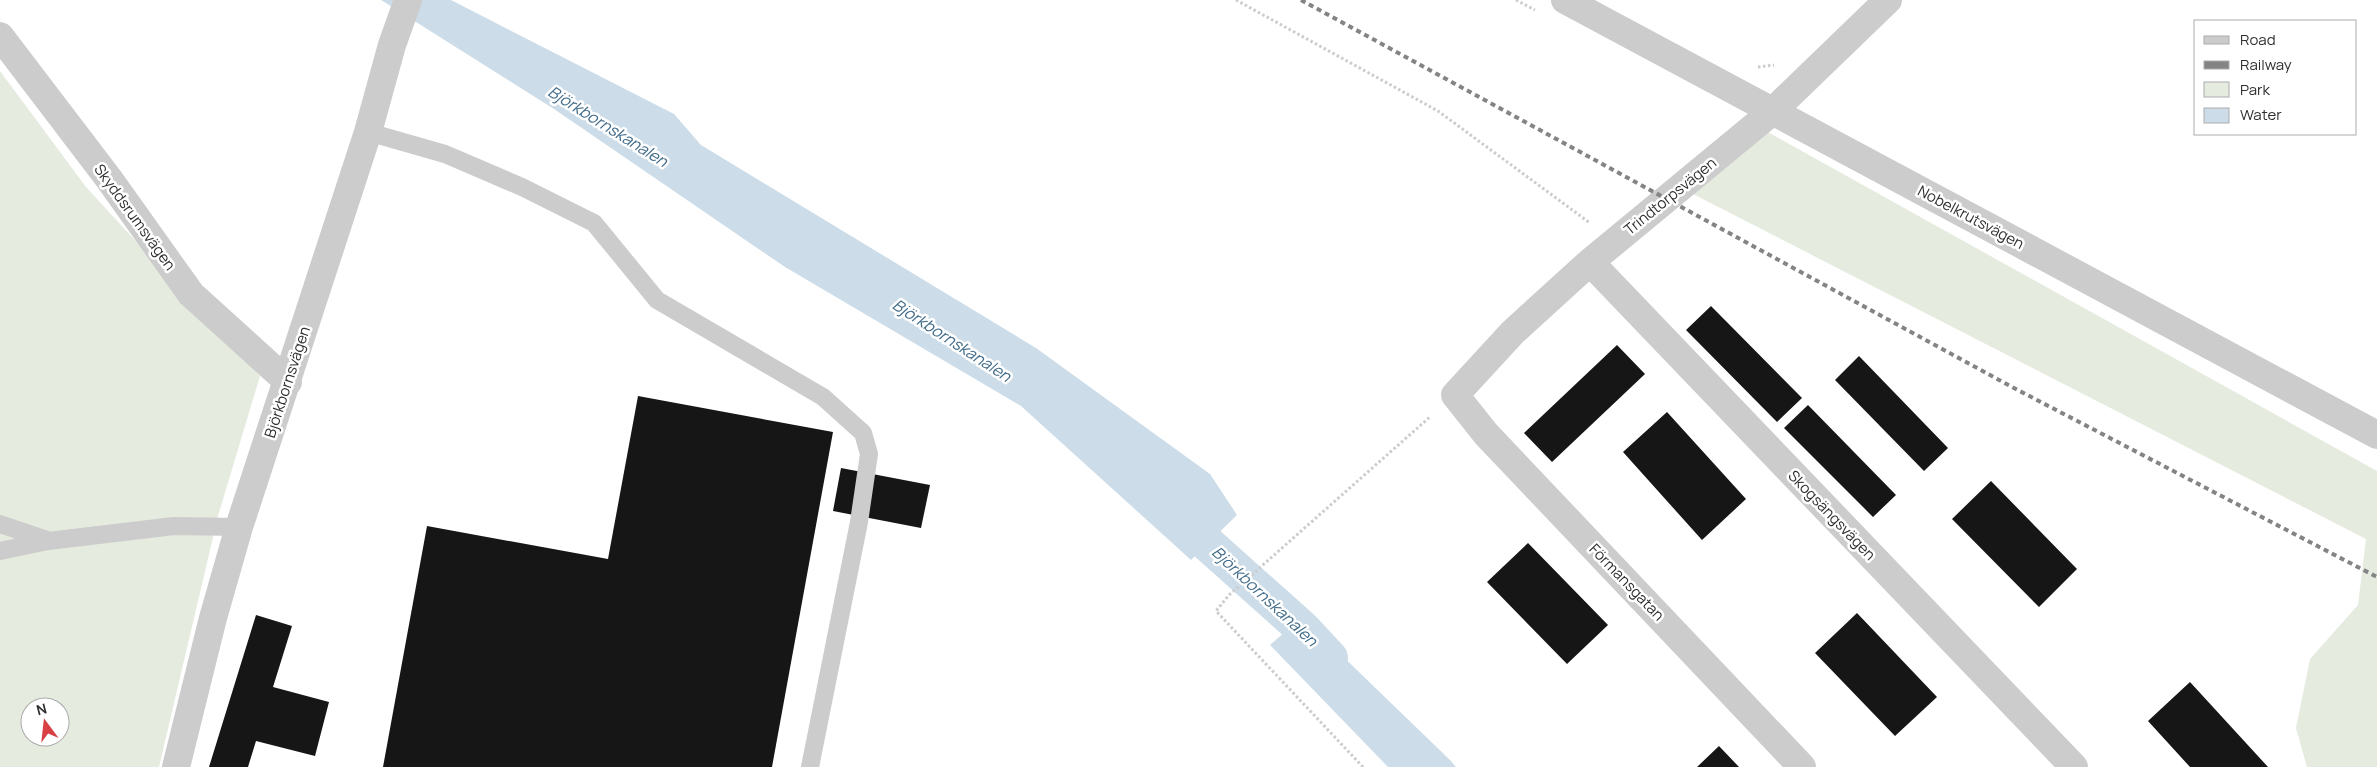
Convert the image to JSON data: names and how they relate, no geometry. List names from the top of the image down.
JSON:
{
  "streets": {
    "street": [
      "Trindtorpsvägen",
      "Skyddsrumsvägen",
      "Nobelkrutsvägen",
      "Björkbornsvägen",
      "Skogsängsvägen",
      "Förmansgatan"
    ]
  },
  "crossings": [
    ["Trindtorpsvägen", "Nobelkrutsvägen"],
    ["Trindtorpsvägen", "Skogsängsvägen"],
    ["Trindtorpsvägen", "Förmansgatan"],
    ["Skyddsrumsvägen", "Björkbornsvägen"]
  ],
  "water": ["Björkbornskanalen"],
  "legend": [
    "Road",
    "Railway",
    "Park",
    "Water"
  ],
  "north": "top"
}
